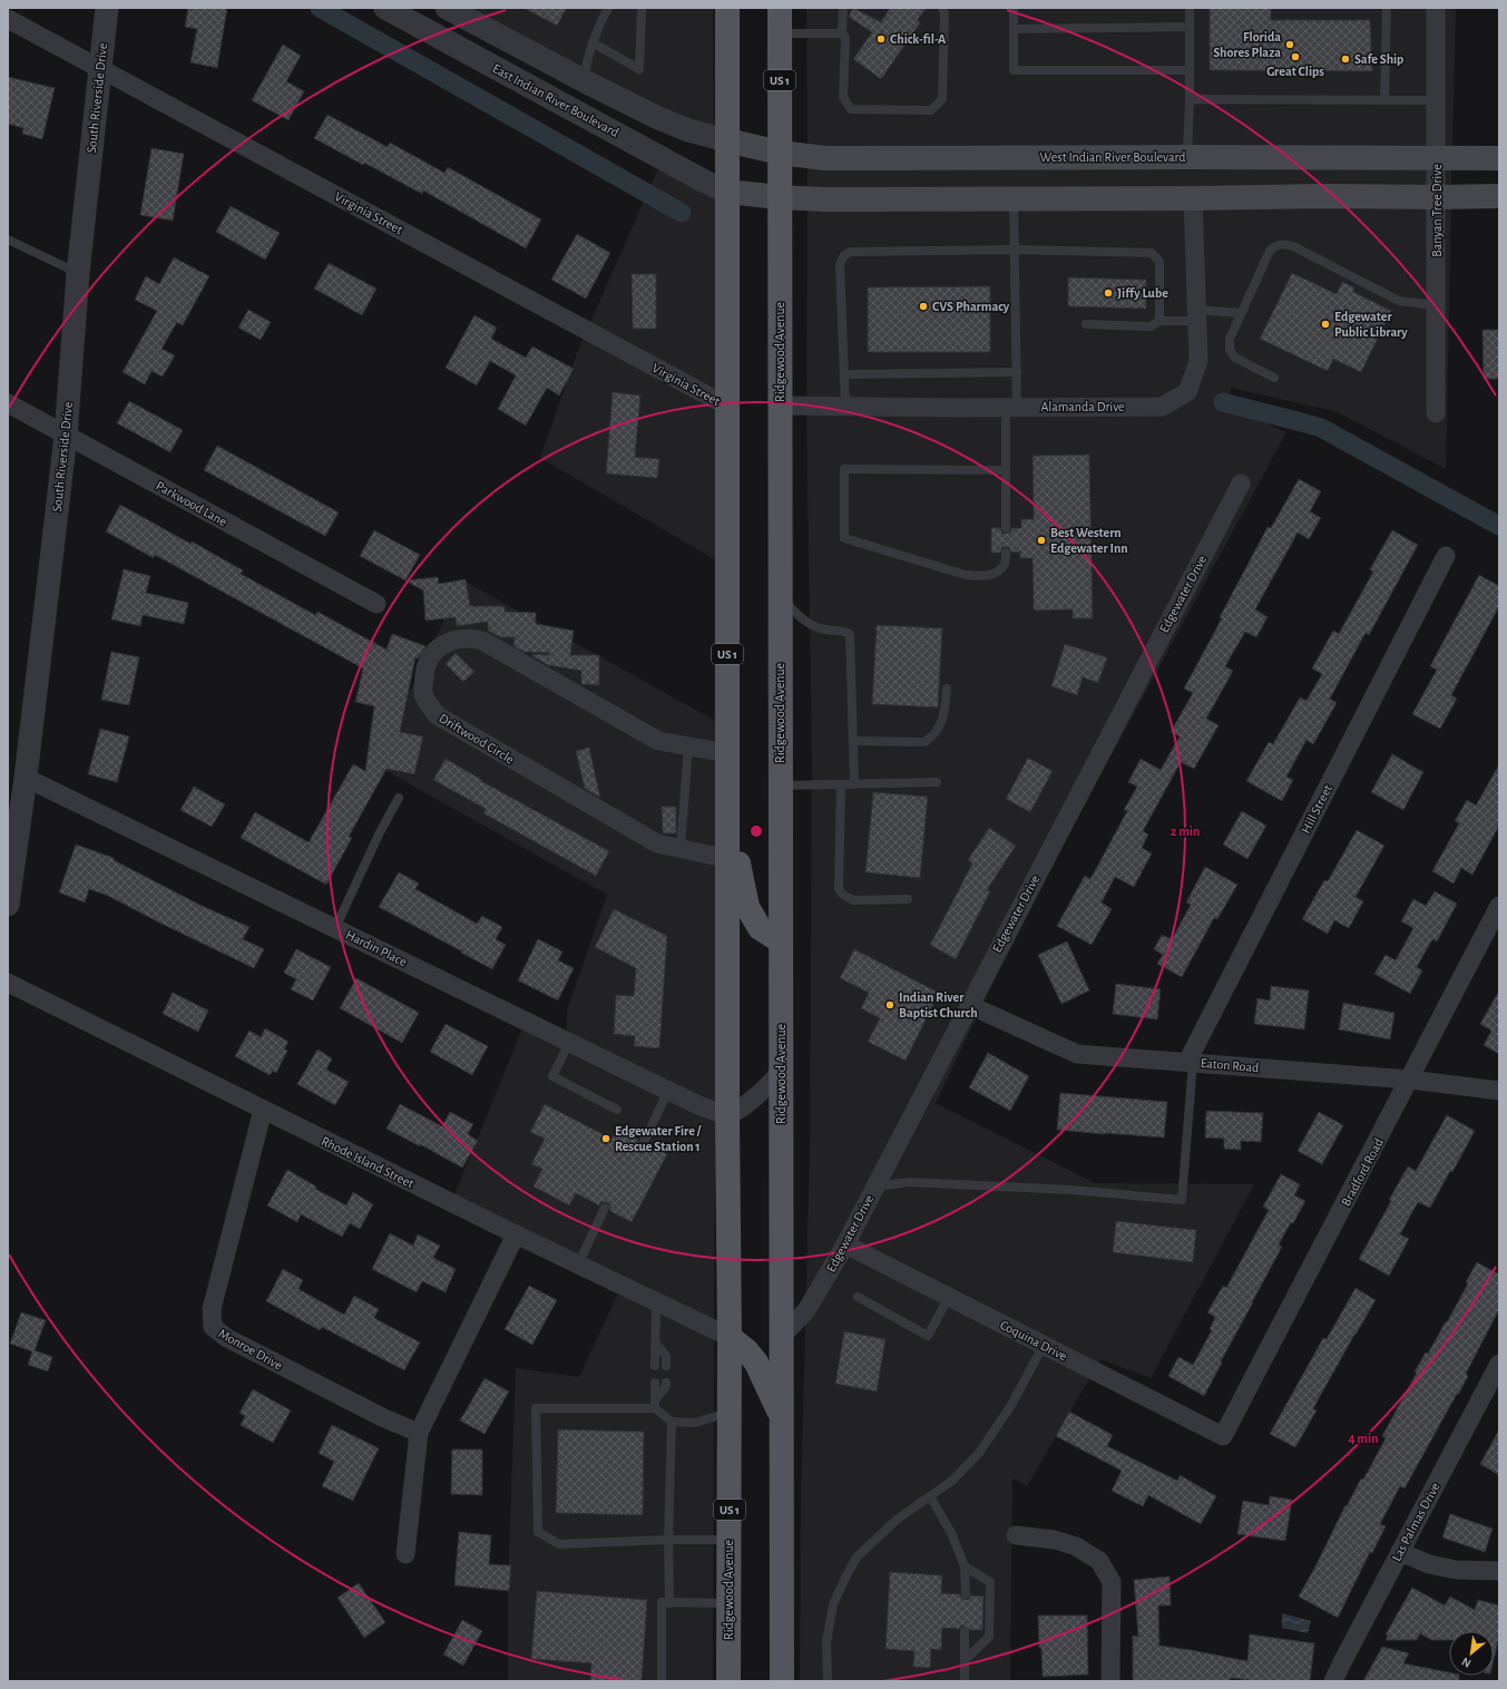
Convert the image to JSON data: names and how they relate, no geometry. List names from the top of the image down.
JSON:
{
  "streets": {
    "main road": ["US 1", "West Indian River Boulevard", "Ridgewood Avenue"],
    "street": [
      "South Riverside Drive",
      "East Indian River Boulevard",
      "Banyan Tree Drive",
      "Virginia Street",
      "Alamanda Drive",
      "Parkwood Lane",
      "Edgewater Drive",
      "Driftwood Circle",
      "Hill Street",
      "Hardin Place",
      "Eaton Road",
      "Rhode Island Street",
      "Bradford Road",
      "Coquina Drive",
      "Monroe Drive",
      "Las Palmas Drive"
    ]
  },
  "crossings": [
    ["South Riverside Drive", "Virginia Street"],
    ["South Riverside Drive", "Parkwood Lane"],
    ["South Riverside Drive", "Hardin Place"],
    ["East Indian River Boulevard", "Ridgewood Avenue"],
    ["West Indian River Boulevard", "Banyan Tree Drive"],
    ["West Indian River Boulevard", "Ridgewood Avenue"],
    ["Virginia Street", "Ridgewood Avenue"],
    ["Ridgewood Avenue", "Alamanda Drive"],
    ["Ridgewood Avenue", "Edgewater Drive"],
    ["Ridgewood Avenue", "Driftwood Circle"],
    ["Ridgewood Avenue", "Hardin Place"],
    ["Ridgewood Avenue", "Rhode Island Street"],
    ["Edgewater Drive", "Eaton Road"],
    ["Edgewater Drive", "Coquina Drive"],
    ["Hill Street", "Eaton Road"],
    ["Eaton Road", "Bradford Road"],
    ["Rhode Island Street", "Monroe Drive"],
    ["Bradford Road", "Coquina Drive"]
  ],
  "places": [
    "Chick-fil-A",
    "Florida Shores Plaza",
    "Great Clips",
    "Safe Ship",
    "Jiffy Lube",
    "CVS Pharmacy",
    "Edgewater Public Library",
    "Best Western Edgewater Inn",
    "Indian River Baptist Church",
    "Edgewater Fire / Rescue Station 1"
  ],
  "north": "bottom left",
  "rings": ["2 min", "4 min"]
}
